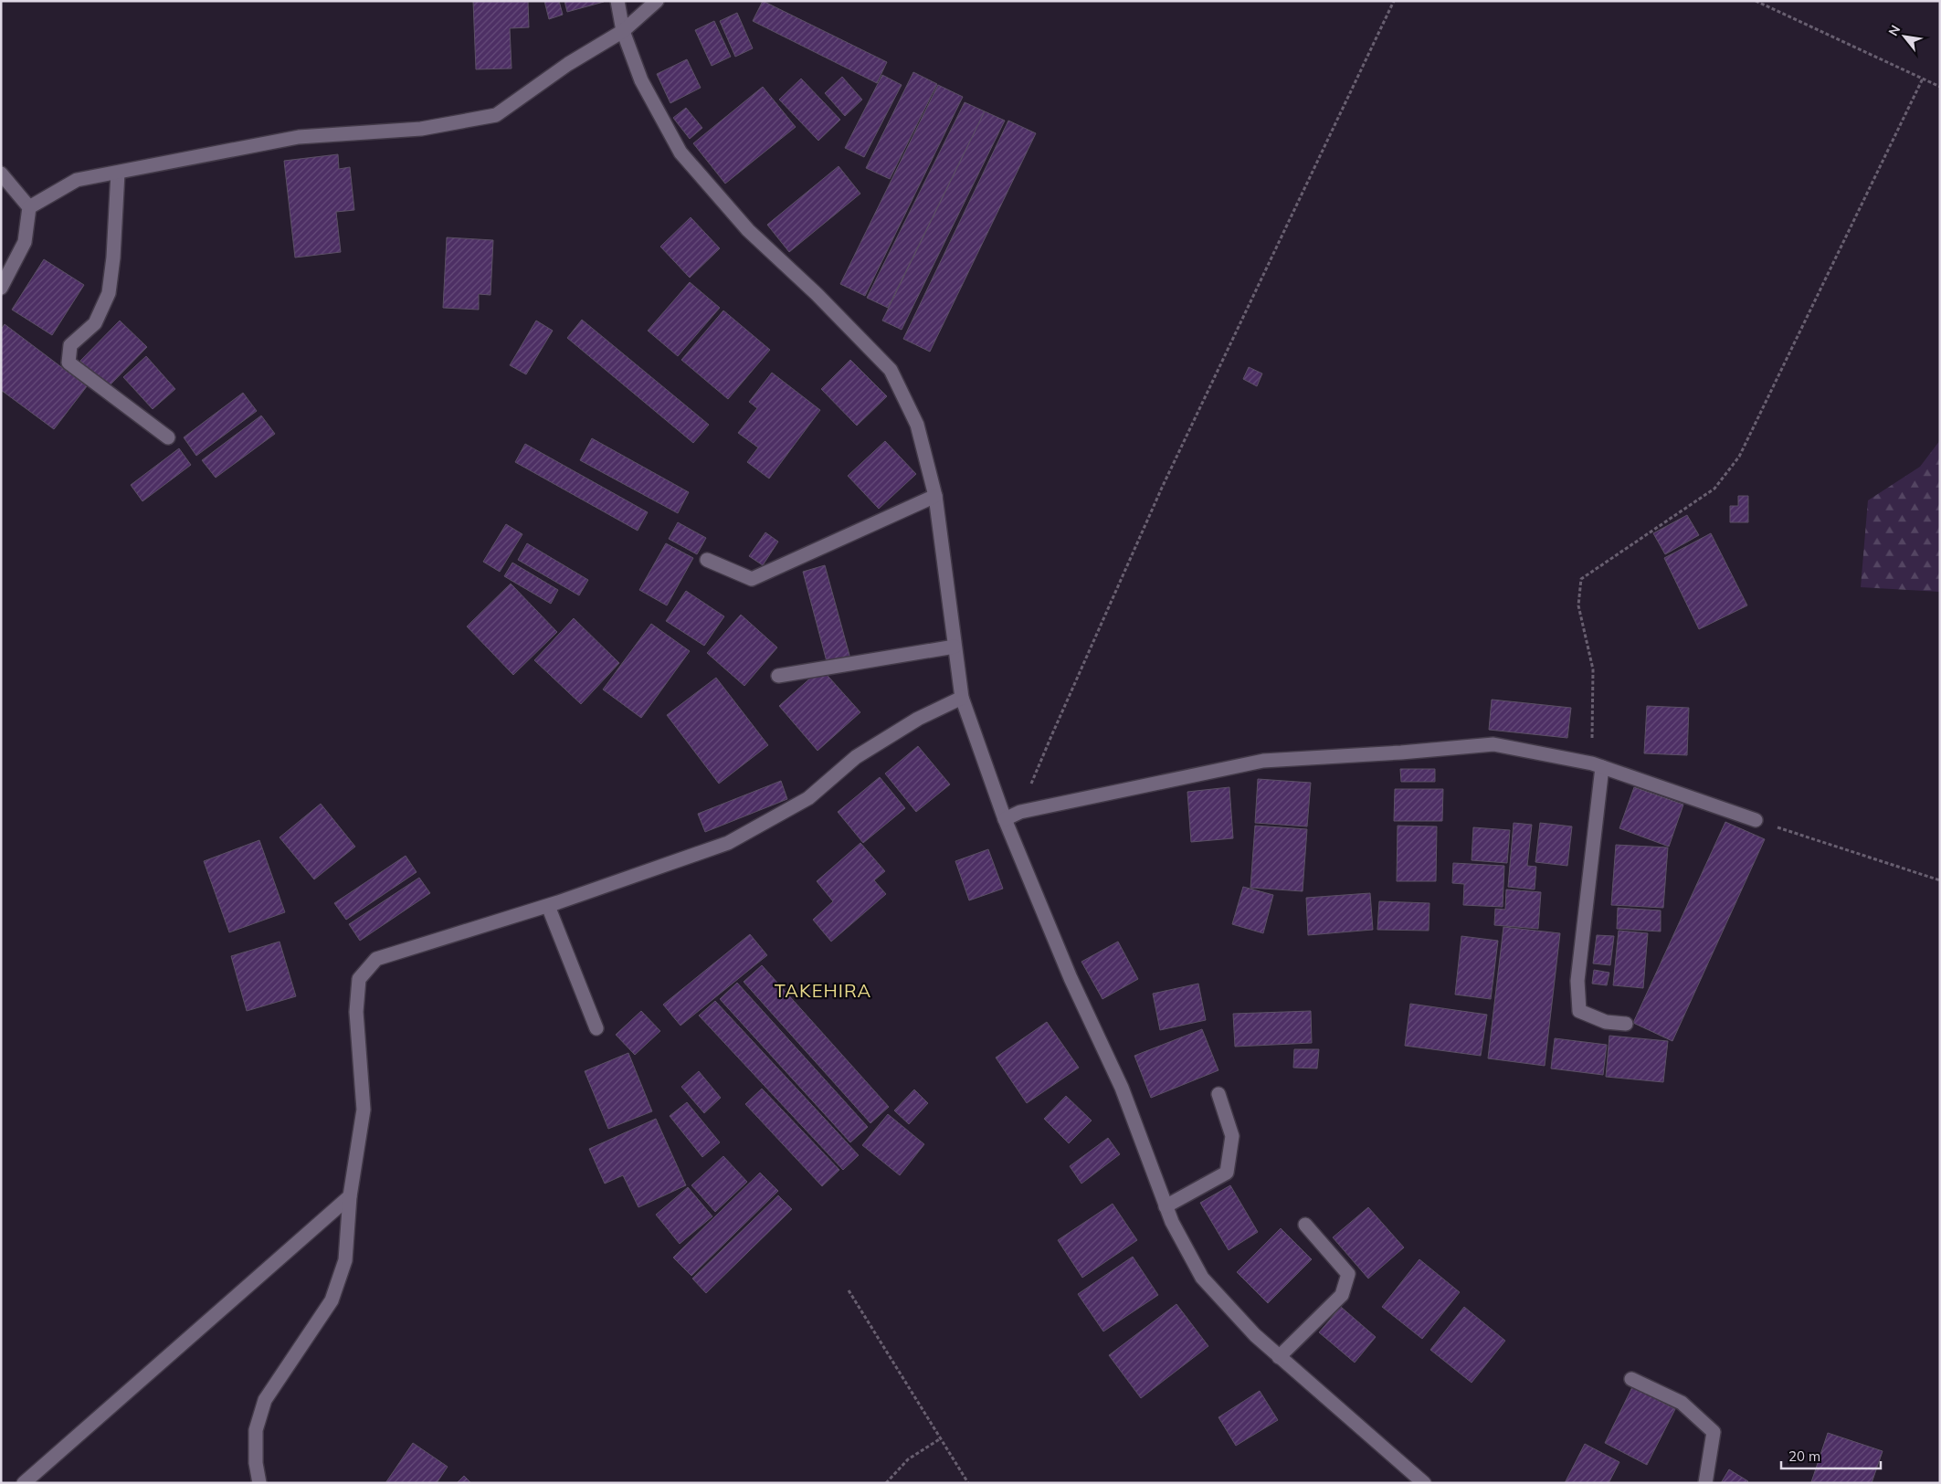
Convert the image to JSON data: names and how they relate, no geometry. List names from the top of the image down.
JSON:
{
  "districts": ["TAKEHIRA"],
  "scale_bar": "20 m",
  "north": "top left"
}
